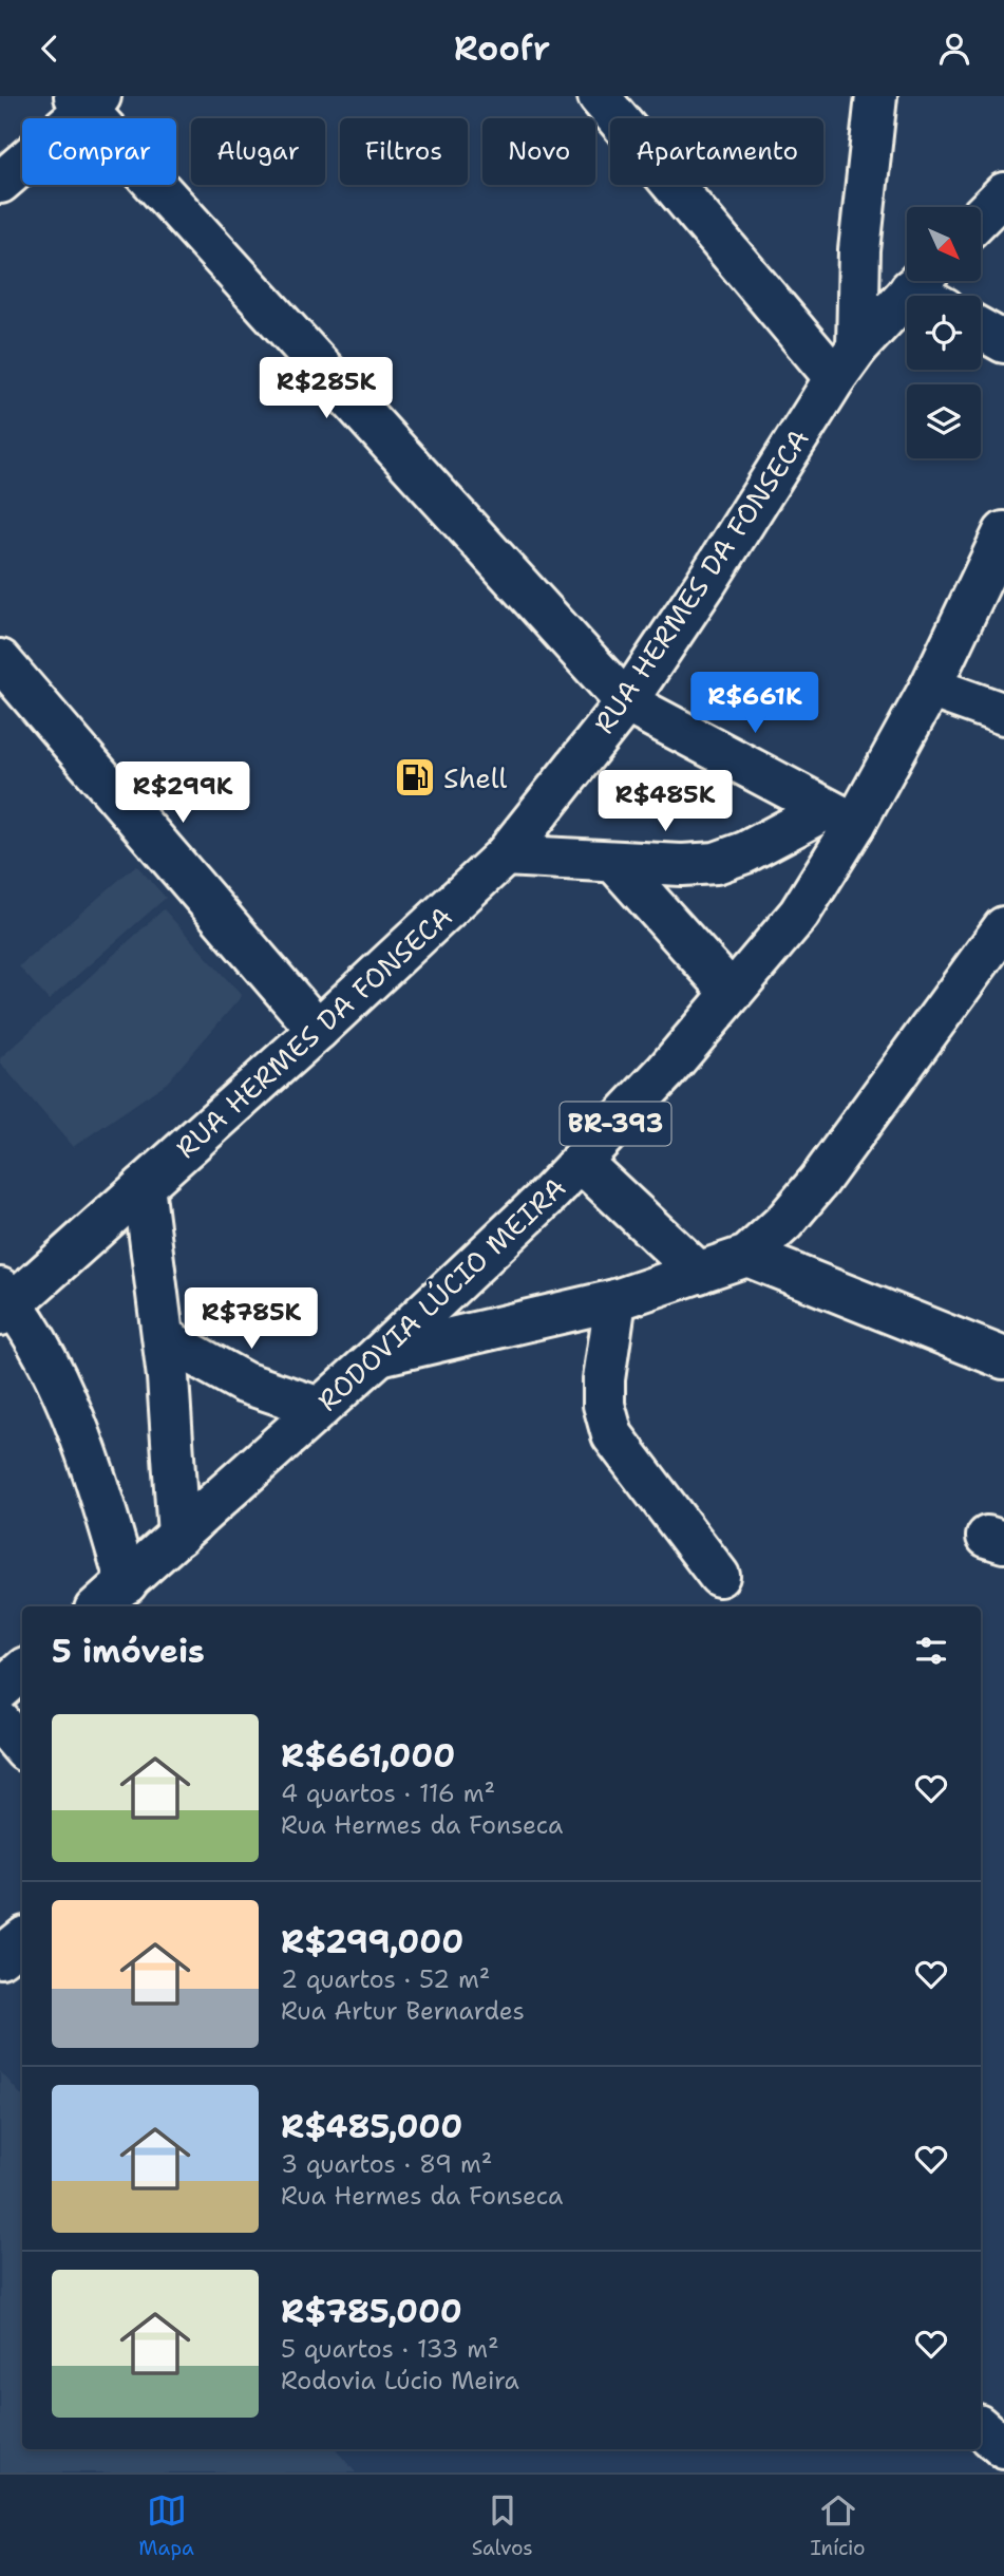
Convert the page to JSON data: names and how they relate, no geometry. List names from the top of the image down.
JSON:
{
  "streets": {
    "main road": ["RUA HERMES DA FONSECA", "BR-393", "RODOVIA LÚCIO MEIRA"]
  },
  "places": {
    "fuel station": ["Shell"]
  },
  "north": "bottom right",
  "page": {
    "header": "Roofr",
    "chip": [
      "Comprar",
      "Alugar",
      "Filtros",
      "Novo",
      "Apartamento"
    ],
    "price": [
      "R$285K",
      "R$661K",
      "R$299K",
      "R$485K",
      "R$785K"
    ],
    "heading": "5 imóveis",
    "list": [
      {
        "name": "R$661,000",
        "note": "4 quartos · 116 m² · Rua Hermes da Fonseca"
      },
      {
        "name": "R$299,000",
        "note": "2 quartos · 52 m² · Rua Artur Bernardes"
      },
      {
        "name": "R$485,000",
        "note": "3 quartos · 89 m² · Rua Hermes da Fonseca"
      },
      {
        "name": "R$785,000",
        "note": "5 quartos · 133 m² · Rodovia Lúcio Meira"
      }
    ],
    "tabs": ["Mapa", "Salvos", "Início"]
  }
}
